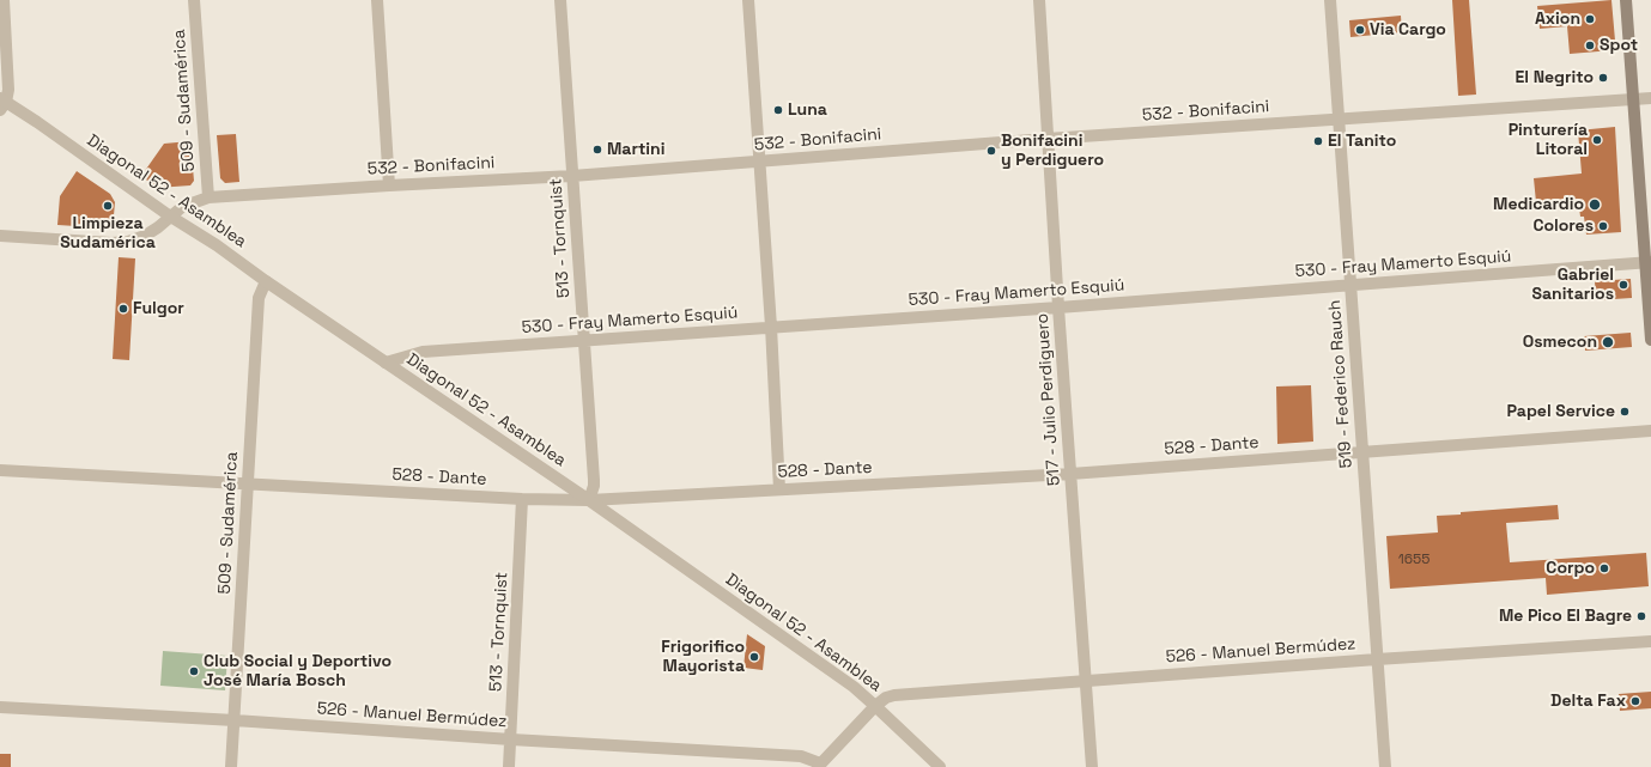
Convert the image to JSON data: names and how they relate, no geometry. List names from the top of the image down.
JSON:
{
  "streets": {
    "street": [
      "509 - Sudamérica",
      "532 - Bonifacini",
      "Diagonal 52 - Asamblea",
      "513 - Tornquist",
      "530 - Fray Mamerto Esquiú",
      "519 - Federico Rauch",
      "517 - Julio Perdiguero",
      "528 - Dante",
      "526 - Manuel Bermúdez"
    ]
  },
  "crossings": [
    ["509 - Sudamérica", "532 - Bonifacini"],
    ["509 - Sudamérica", "Diagonal 52 - Asamblea"],
    ["509 - Sudamérica", "528 - Dante"],
    ["509 - Sudamérica", "526 - Manuel Bermúdez"],
    ["532 - Bonifacini", "Diagonal 52 - Asamblea"],
    ["532 - Bonifacini", "513 - Tornquist"],
    ["532 - Bonifacini", "519 - Federico Rauch"],
    ["532 - Bonifacini", "517 - Julio Perdiguero"],
    ["Diagonal 52 - Asamblea", "513 - Tornquist"],
    ["Diagonal 52 - Asamblea", "530 - Fray Mamerto Esquiú"],
    ["Diagonal 52 - Asamblea", "528 - Dante"],
    ["Diagonal 52 - Asamblea", "526 - Manuel Bermúdez"],
    ["513 - Tornquist", "530 - Fray Mamerto Esquiú"],
    ["513 - Tornquist", "528 - Dante"],
    ["513 - Tornquist", "526 - Manuel Bermúdez"],
    ["530 - Fray Mamerto Esquiú", "519 - Federico Rauch"],
    ["530 - Fray Mamerto Esquiú", "517 - Julio Perdiguero"],
    ["519 - Federico Rauch", "528 - Dante"],
    ["519 - Federico Rauch", "526 - Manuel Bermúdez"],
    ["517 - Julio Perdiguero", "528 - Dante"],
    ["517 - Julio Perdiguero", "526 - Manuel Bermúdez"]
  ],
  "places": [
    "Axion",
    "Via Cargo",
    "Spot",
    "El Negrito",
    "Luna",
    "Pinturería Litoral",
    "El Tanito",
    "Martini",
    "Bonifacini y Perdiguero",
    "Medicardio",
    "Limpieza Sudamérica",
    "Colores",
    "Gabriel Sanitarios",
    "Fulgor",
    "Osmecon",
    "Papel Service",
    "Corpo",
    "Me Pico El Bagre",
    "Frigorifico Mayorista",
    "Club Social y Deportivo José María Bosch",
    "Delta Fax"
  ],
  "house_numbers": ["1655"]
}
